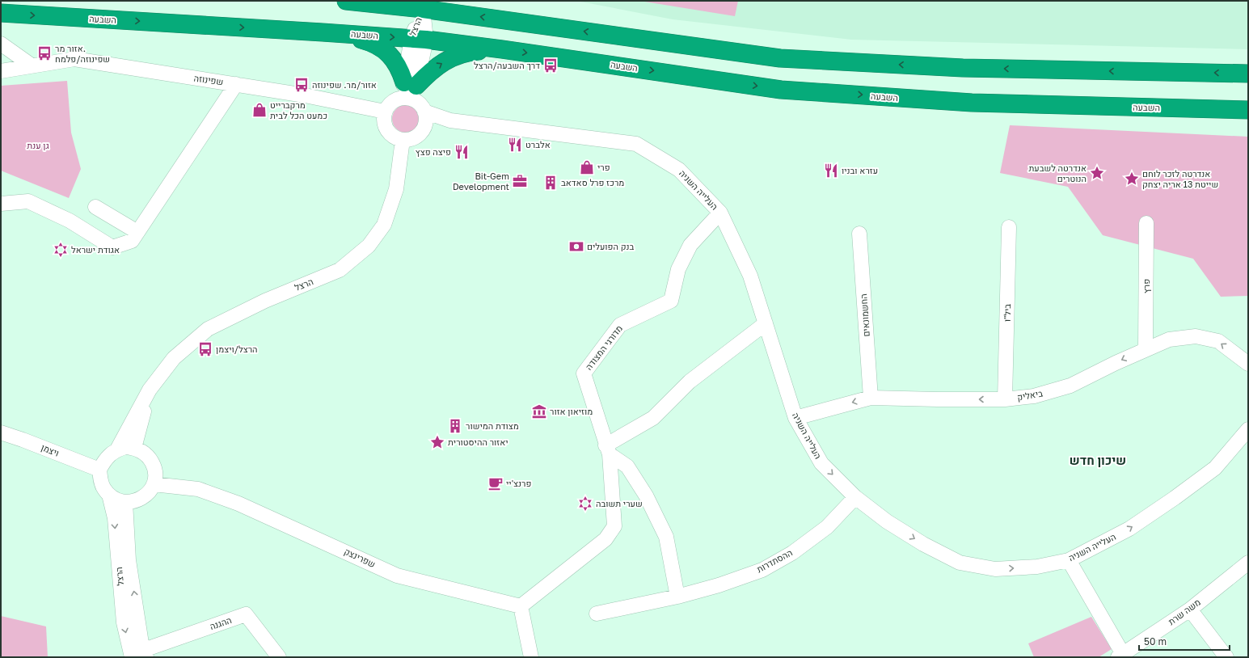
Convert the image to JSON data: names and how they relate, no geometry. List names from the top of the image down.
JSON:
{
  "streets": {
    "highway": ["השבעה"],
    "street": [
      "הרצל",
      "שפינוזה",
      "העלייה השניה",
      "פרץ",
      "ביל\"ו",
      "החשמונאים",
      "מדורגי המצודה",
      "ביאליק",
      "ויצמן",
      "שפרינצק",
      "ההסתדרות",
      "משה שרת",
      "ההגנה"
    ]
  },
  "crossings": [
    ["השבעה", "הרצל"],
    ["הרצל", "שפינוזה"],
    ["הרצל", "העלייה השניה"],
    ["הרצל", "ויצמן"],
    ["הרצל", "שפרינצק"],
    ["הרצל", "ההגנה"],
    ["שפינוזה", "העלייה השניה"],
    ["העלייה השניה", "מדורגי המצודה"],
    ["העלייה השניה", "ביאליק"],
    ["העלייה השניה", "ההסתדרות"],
    ["פרץ", "ביאליק"],
    ["ביל\"ו", "ביאליק"],
    ["החשמונאים", "ביאליק"],
    ["ויצמן", "שפרינצק"]
  ],
  "one_way": ["העלייה השניה", "ביאליק"],
  "districts": ["שיכון חדש"],
  "parks": ["גן ענת"],
  "places": {
    "bus stop": [
      "אזור מר. שפינוזה/פלמח",
      "דרך השבעה/הרצל",
      "אזור/מר. שפינוזה",
      "הרצל/ויצמן"
    ],
    "shop": ["מרקברייט כמעט הכל לבית", "פרי"],
    "restaurant": ["אלברט", "פיצה פצץ", "עזרא ובניו"],
    "place": ["אנדרטה לשבעת הנוטרים", "אנדרטה לזכר לוחם שייטת 13 אריה יצחק", "יאזור ההיסטורית"],
    "office": ["Bit-Gem Development"],
    "building": ["מרכז פרל סאדאב", "מצודת המישור"],
    "bank": ["בנק הפועלים"],
    "synagogue": ["אגודת ישראל", "שערי תשובה"],
    "museum": ["מוזיאון אזור"],
    "cafe": ["פרנצ'יי"]
  },
  "scale_bar": "50 m"
}
